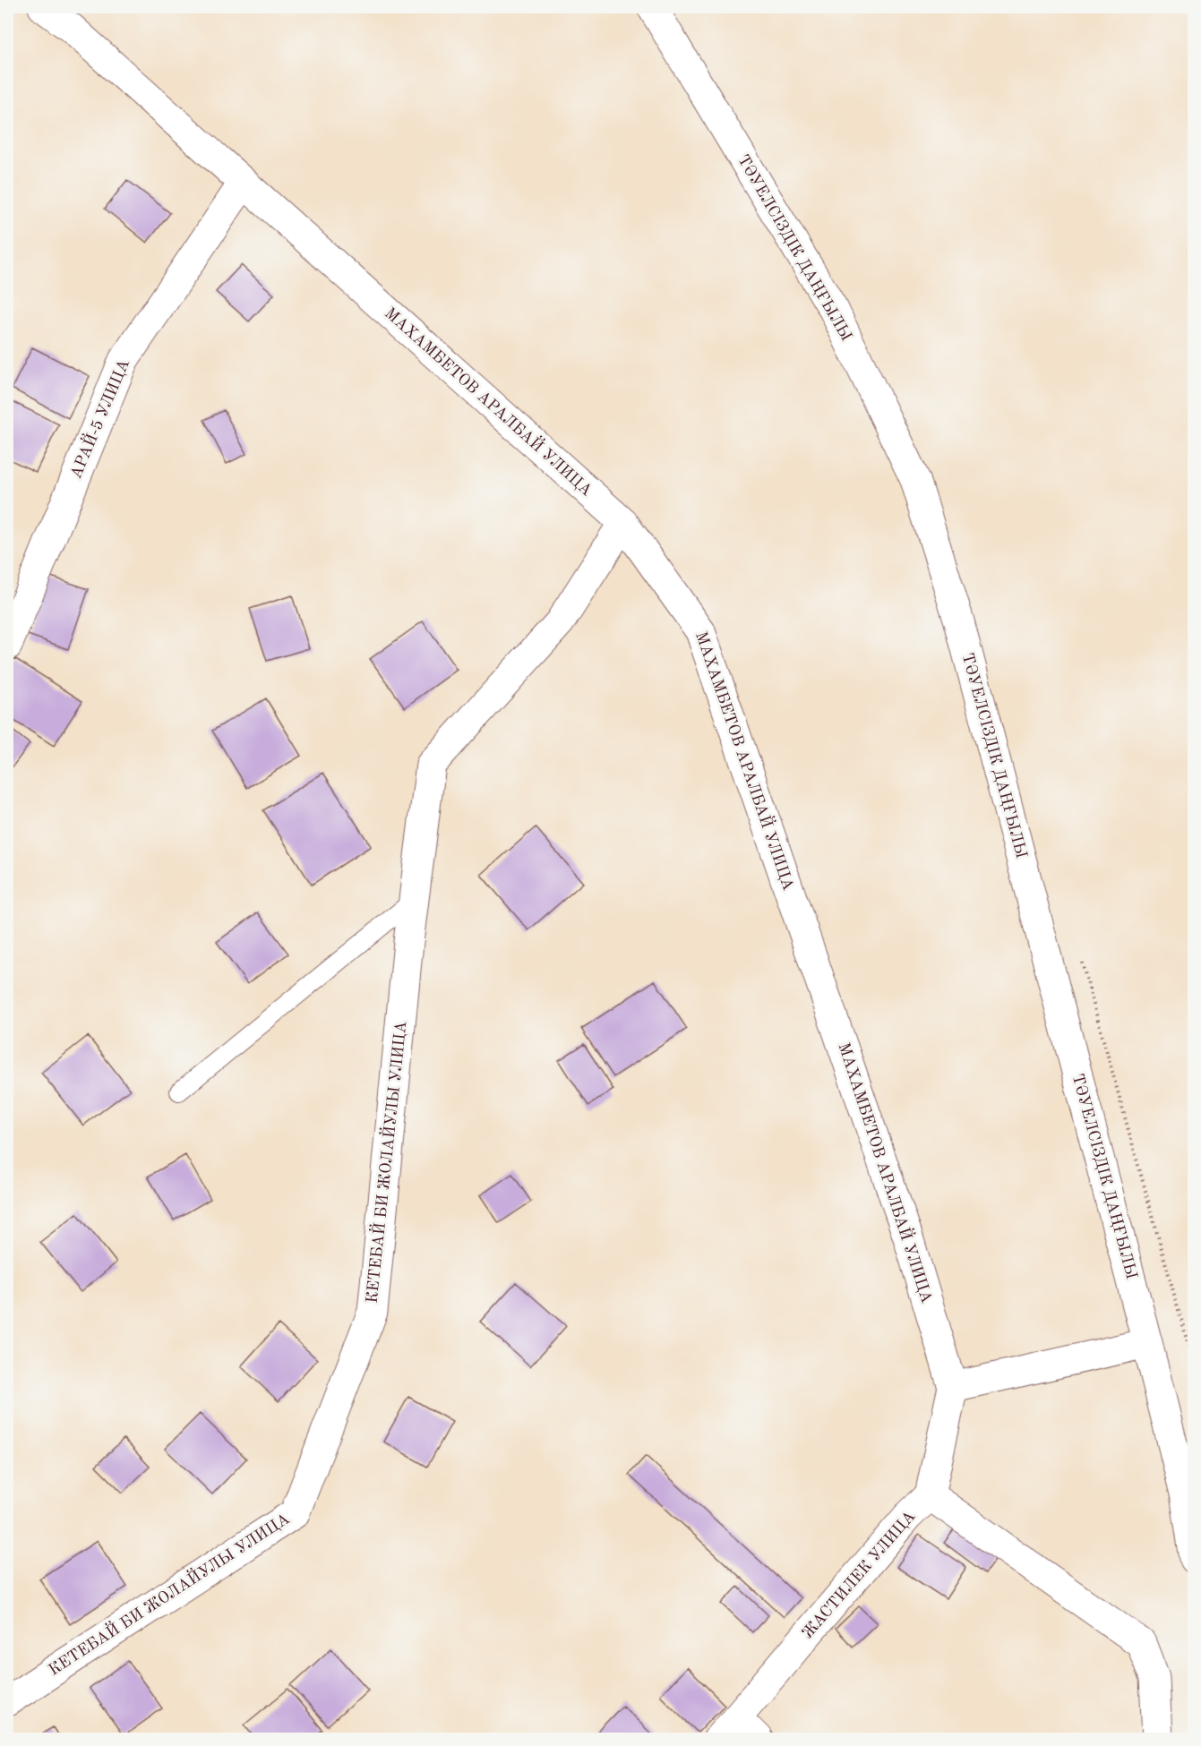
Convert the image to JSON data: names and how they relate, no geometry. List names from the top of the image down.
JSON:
{
  "streets": {
    "street": [
      "ТӘУЕЛСІЗДІК ДАҢҒЫЛЫ",
      "МАХАМБЕТОВ АРАЛБАЙ УЛИЦА",
      "АРАЙ-5 УЛИЦА",
      "КЕТЕБАЙ БИ ЖОЛАЙУЛЫ УЛИЦА",
      "ЖАСТИЛЕК УЛИЦА"
    ]
  },
  "crossings": [
    ["МАХАМБЕТОВ АРАЛБАЙ УЛИЦА", "АРАЙ-5 УЛИЦА"],
    ["МАХАМБЕТОВ АРАЛБАЙ УЛИЦА", "КЕТЕБАЙ БИ ЖОЛАЙУЛЫ УЛИЦА"]
  ]
}
